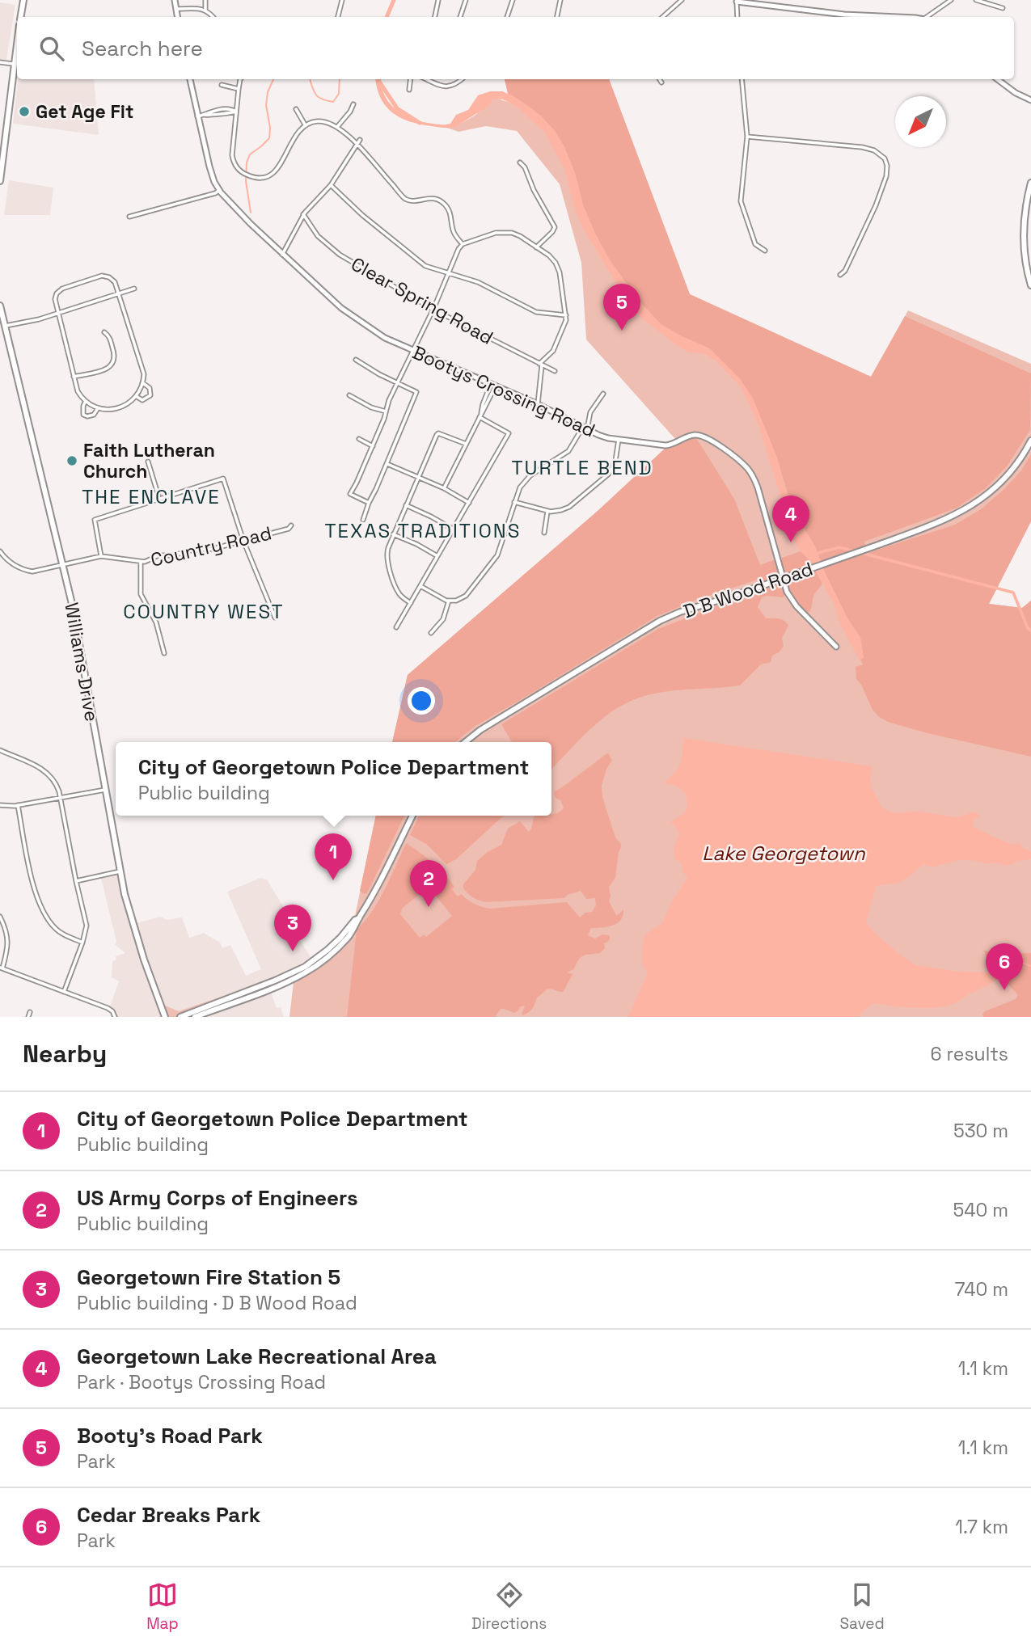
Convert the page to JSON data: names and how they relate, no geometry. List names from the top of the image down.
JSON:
{
  "streets": {
    "main road": ["D B Wood Road", "Williams Drive"],
    "street": ["Clear Spring Road", "Bootys Crossing Road", "Country Road"]
  },
  "crossings": [
    ["Country Road", "Williams Drive"]
  ],
  "districts": [
    "TURTLE BEND",
    "THE ENCLAVE",
    "TEXAS TRADITIONS",
    "COUNTRY WEST"
  ],
  "water": ["Lake Georgetown"],
  "places": ["Get Age Fit", "Faith Lutheran Church"],
  "north": "bottom left",
  "page": {
    "search": "Search here",
    "pins": [
      "5",
      "4",
      "1",
      "2",
      "3",
      "6"
    ],
    "popup": ["City of Georgetown Police Department", "Public building"],
    "heading": ["Nearby", "6 results"],
    "list": [
      {
        "mark": "1",
        "name": "City of Georgetown Police Department",
        "note": "Public building",
        "value": "530 m"
      },
      {
        "mark": "2",
        "name": "US Army Corps of Engineers",
        "note": "Public building",
        "value": "540 m"
      },
      {
        "mark": "3",
        "name": "Georgetown Fire Station 5",
        "note": "Public building · D B Wood Road",
        "value": "740 m"
      },
      {
        "mark": "4",
        "name": "Georgetown Lake Recreational Area",
        "note": "Park · Bootys Crossing Road",
        "value": "1.1 km"
      },
      {
        "mark": "5",
        "name": "Booty's Road Park",
        "note": "Park",
        "value": "1.1 km"
      },
      {
        "mark": "6",
        "name": "Cedar Breaks Park",
        "note": "Park",
        "value": "1.7 km"
      }
    ],
    "nav": ["Map", "Directions", "Saved"]
  }
}
